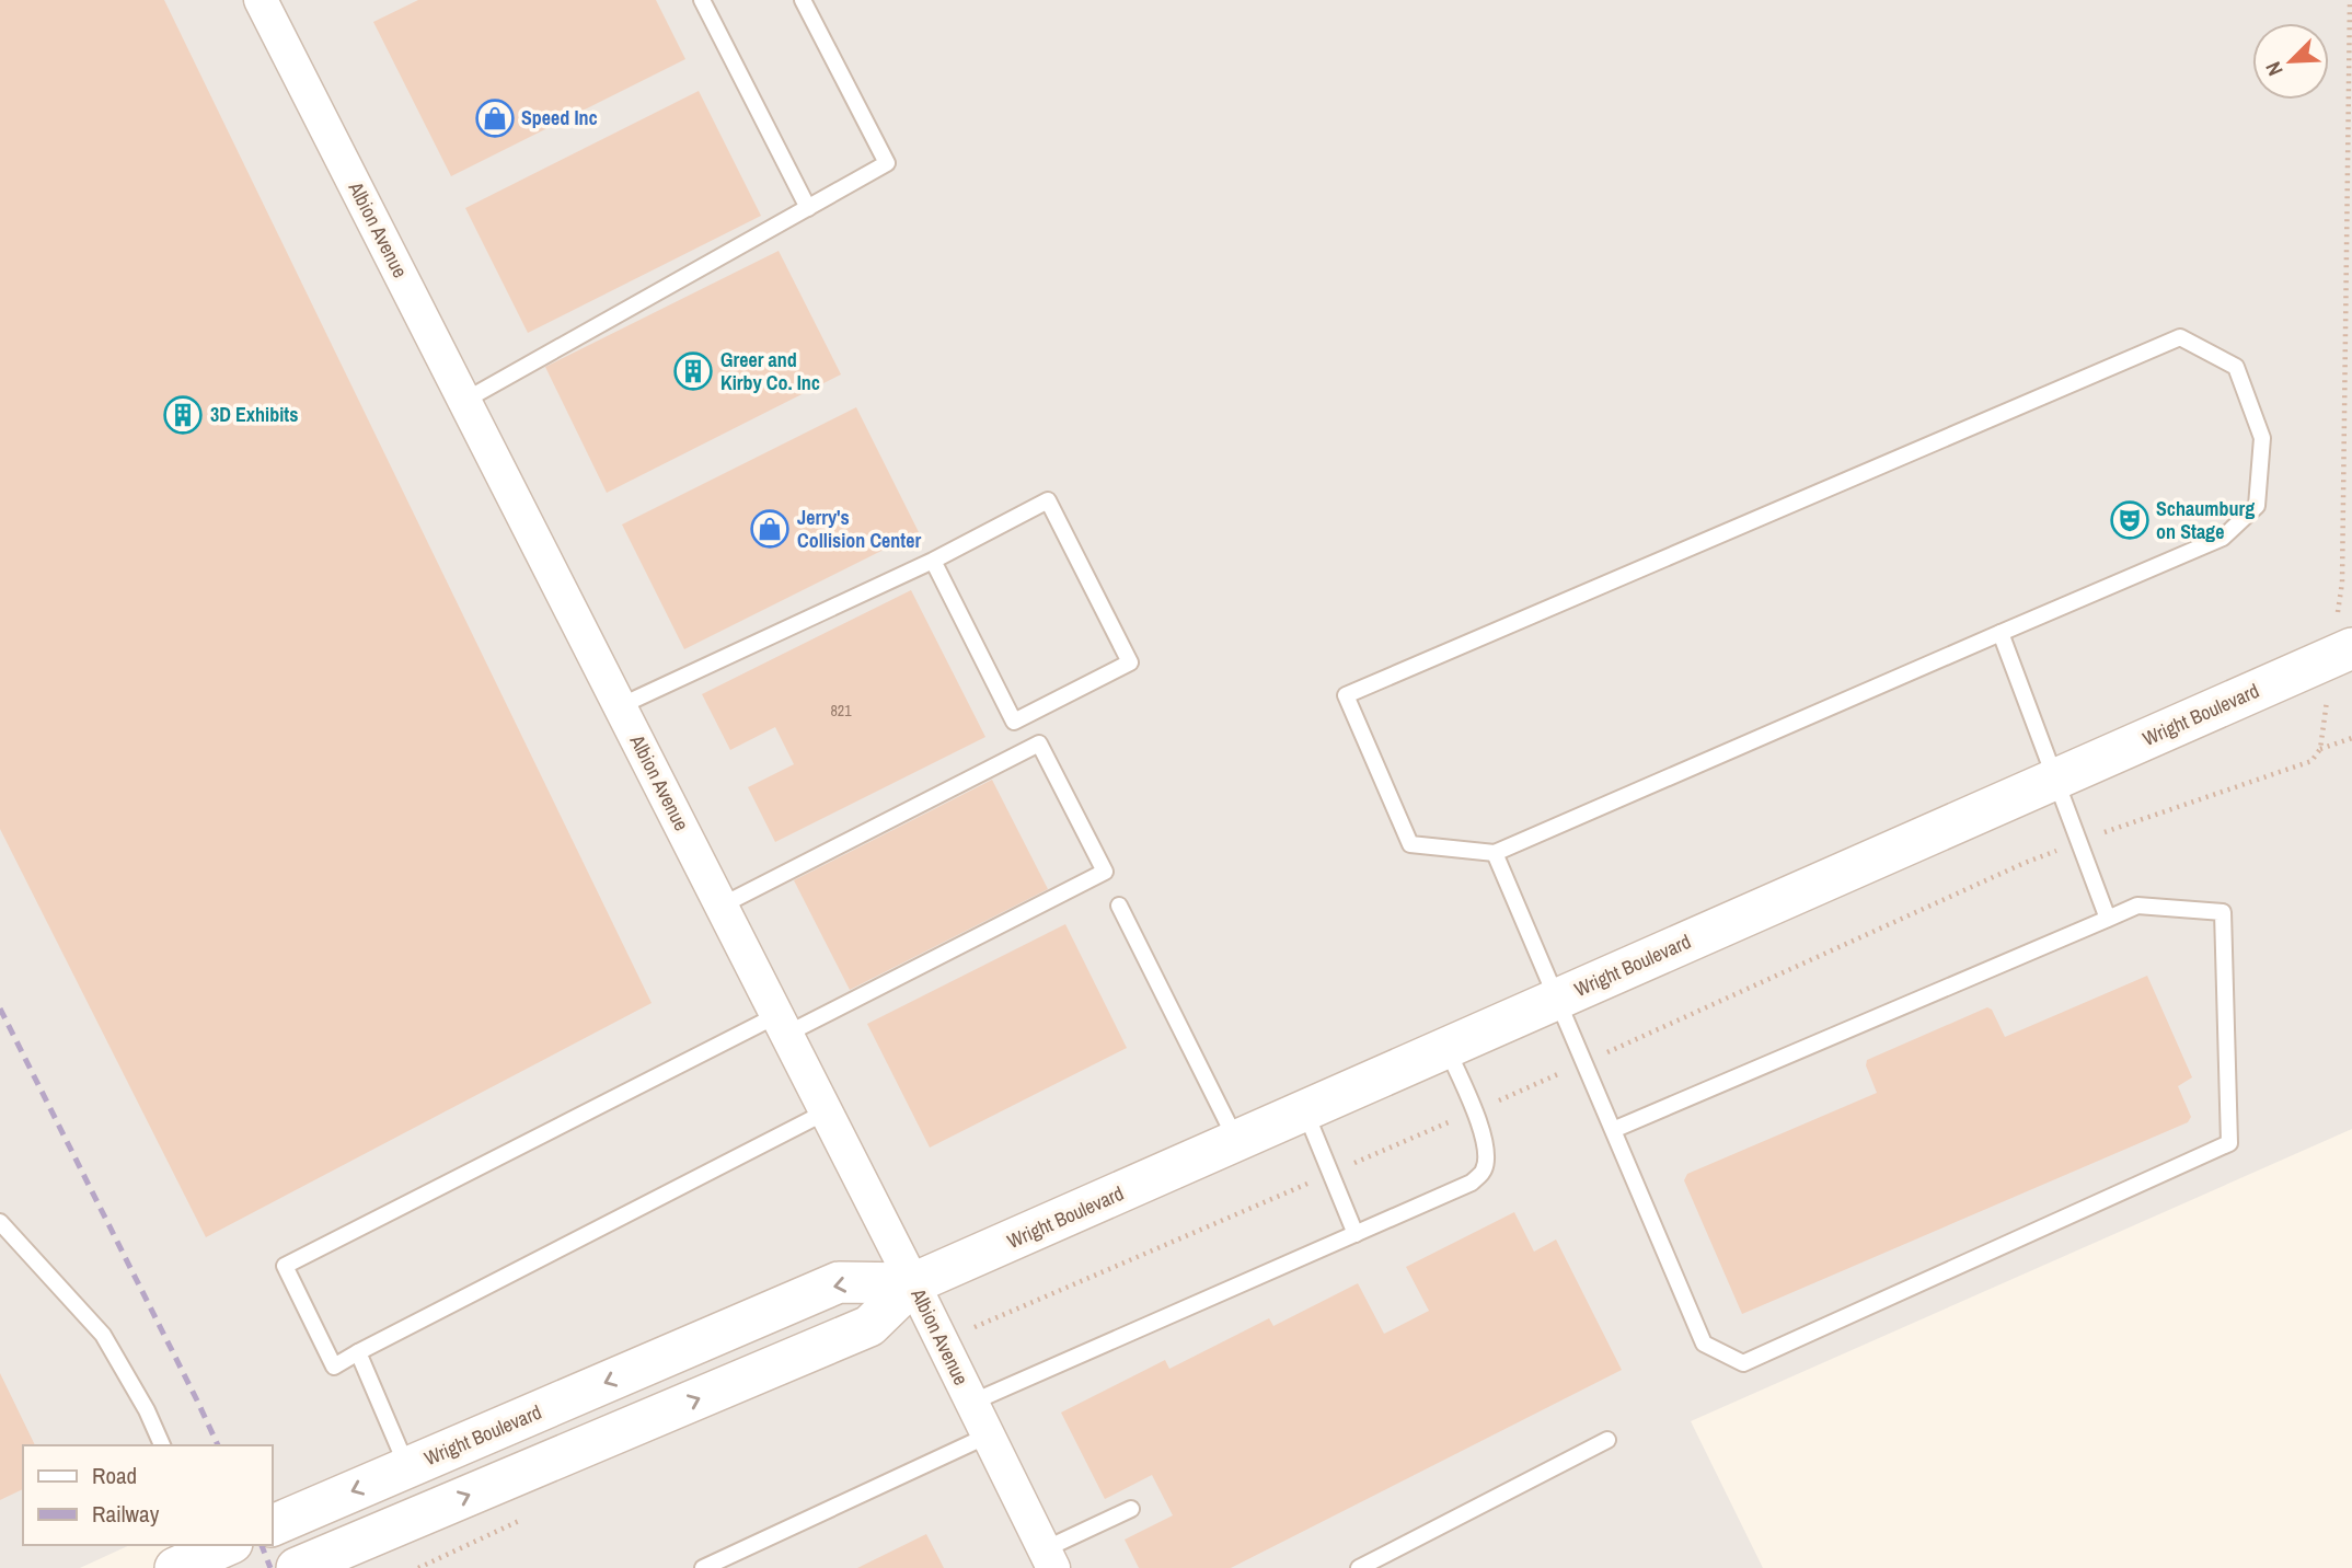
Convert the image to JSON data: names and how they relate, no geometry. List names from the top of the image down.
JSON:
{
  "streets": {
    "street": ["Albion Avenue", "Wright Boulevard"]
  },
  "crossings": [
    ["Albion Avenue", "Wright Boulevard"]
  ],
  "places": {
    "shop": ["Speed Inc", "Jerry's Collision Center"],
    "building": ["Greer and Kirby Co. Inc", "3D Exhibits"],
    "theatre": ["Schaumburg on Stage"]
  },
  "house_numbers": ["821"],
  "legend": ["Road", "Railway"],
  "north": "bottom left"
}
